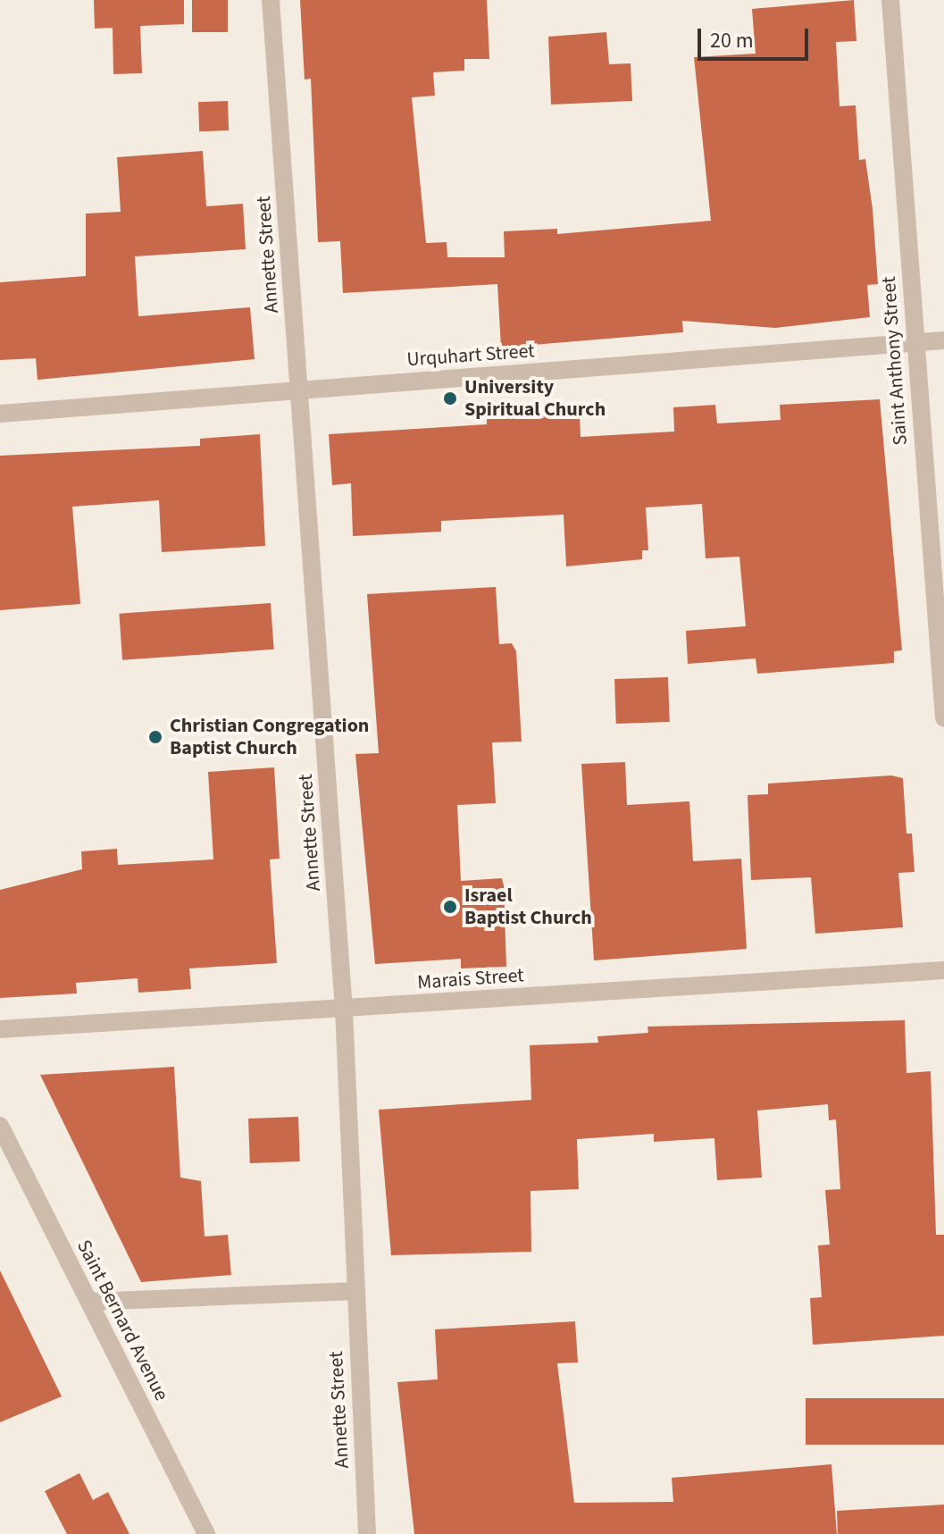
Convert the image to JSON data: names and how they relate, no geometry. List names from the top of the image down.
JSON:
{
  "streets": {
    "street": [
      "Annette Street",
      "Urquhart Street",
      "Saint Anthony Street",
      "Marais Street",
      "Saint Bernard Avenue"
    ]
  },
  "crossings": [
    ["Annette Street", "Urquhart Street"],
    ["Annette Street", "Marais Street"],
    ["Urquhart Street", "Saint Anthony Street"]
  ],
  "places": ["University Spiritual Church", "Christian Congregation Baptist Church", "Israel Baptist Church"],
  "scale_bar": "20 m"
}
